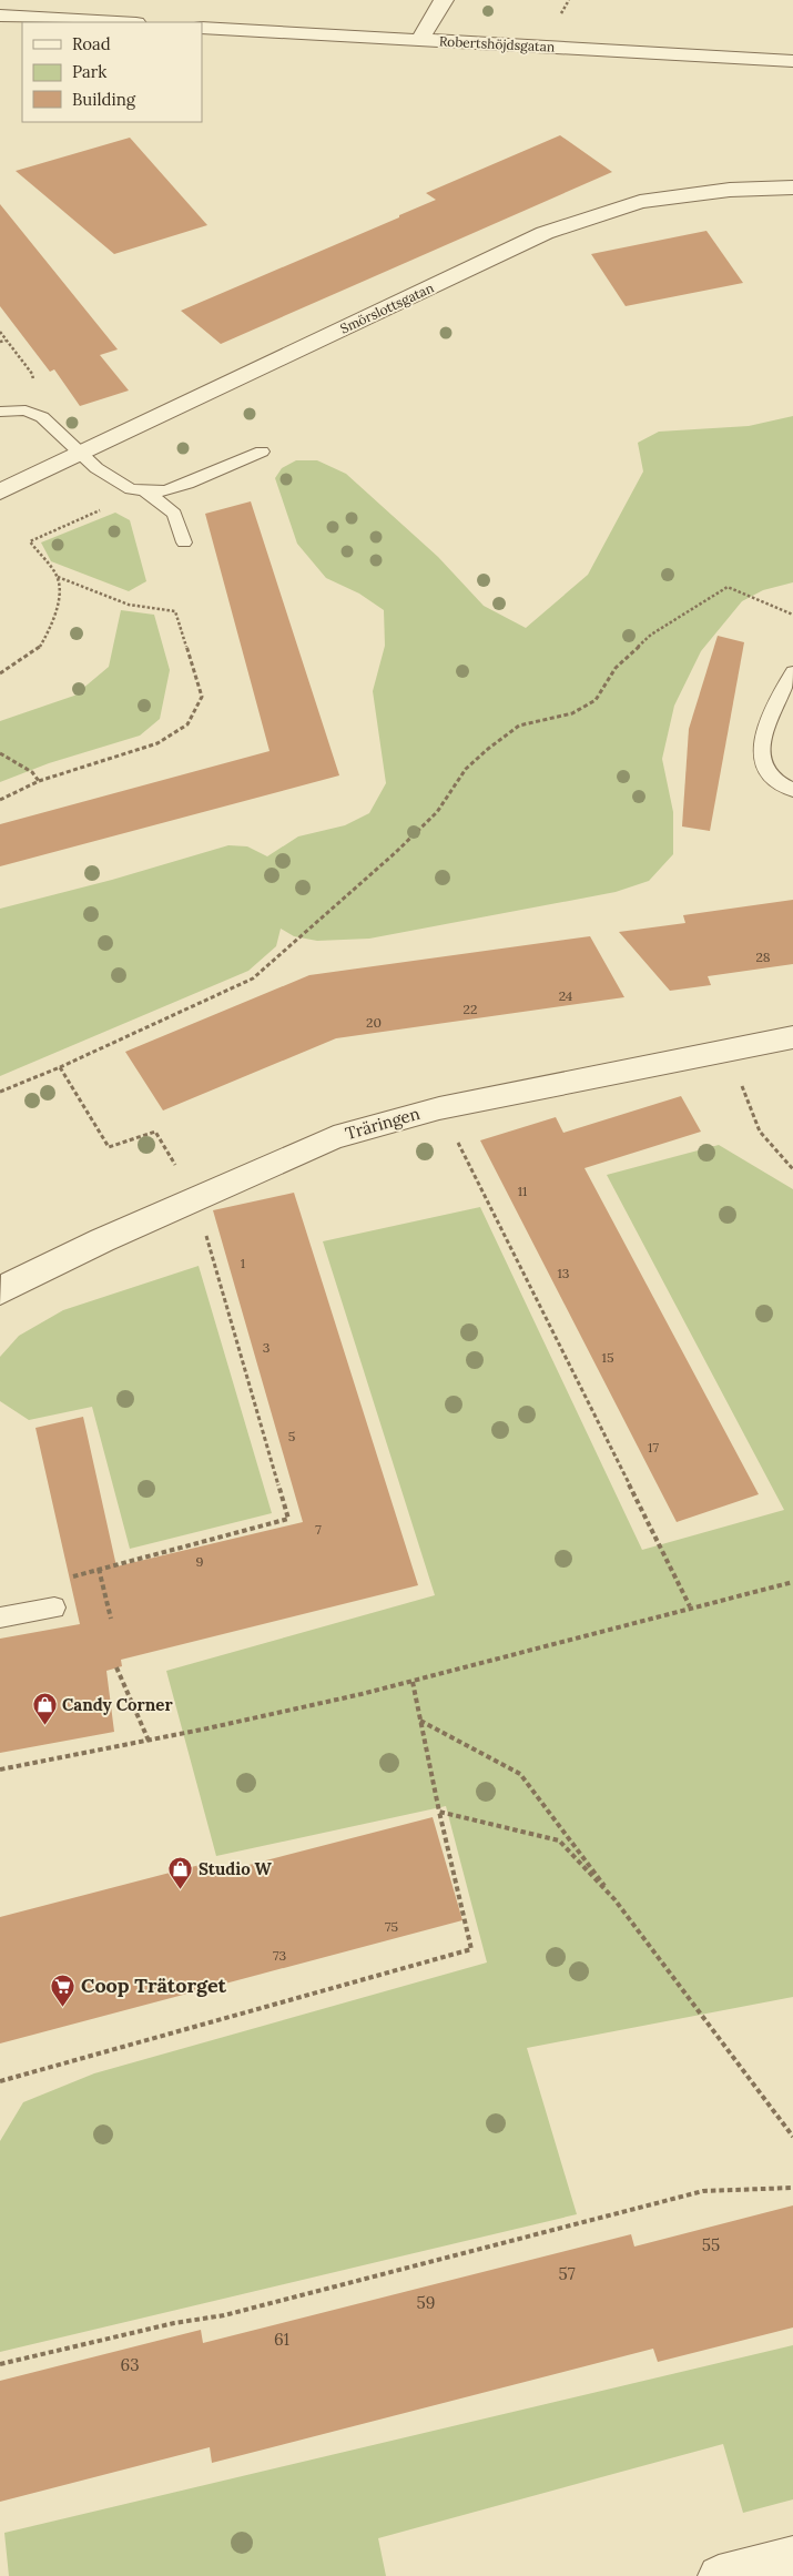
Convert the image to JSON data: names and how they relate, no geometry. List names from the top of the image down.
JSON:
{
  "streets": {
    "street": ["Robertshöjdsgatan", "Smörslottsgatan", "Träringen"]
  },
  "places": {
    "shop": ["Candy Corner", "Studio W"],
    "supermarket": ["Coop Trätorget"]
  },
  "house_numbers": [
    "28",
    "24",
    "22",
    "20",
    "11",
    "1",
    "13",
    "3",
    "15",
    "5",
    "17",
    "7",
    "9",
    "75",
    "73",
    "55",
    "57",
    "59",
    "61",
    "63"
  ],
  "legend": ["Road", "Park", "Building"]
}
